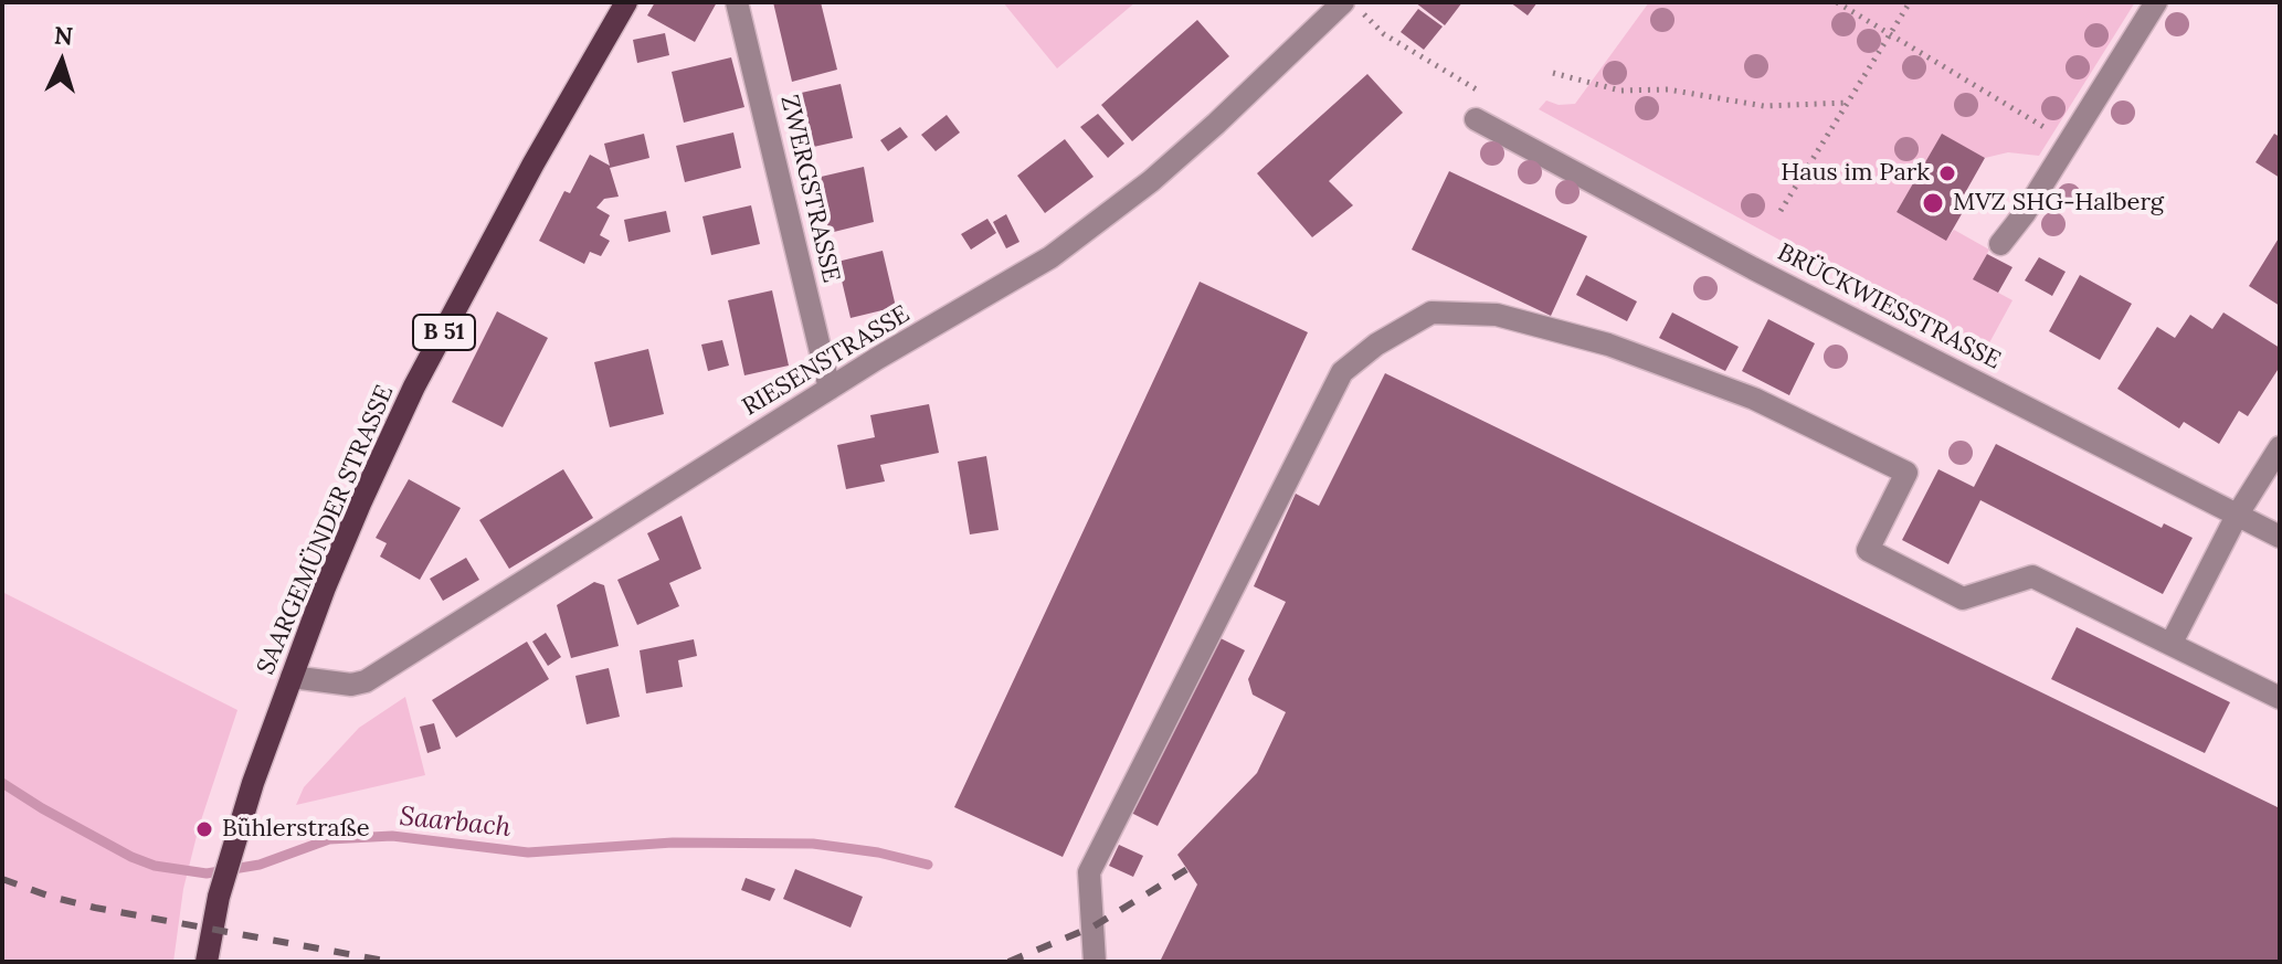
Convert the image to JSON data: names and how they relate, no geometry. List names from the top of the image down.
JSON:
{
  "streets": {
    "main road": ["B 51", "SAARGEMÜNDER STRASSE"],
    "street": ["ZWERGSTRASSE", "BRÜCKWIESSTRASSE", "RIESENSTRASSE"]
  },
  "crossings": [
    ["ZWERGSTRASSE", "RIESENSTRASSE"],
    ["RIESENSTRASSE", "SAARGEMÜNDER STRASSE"]
  ],
  "water": ["Saarbach"],
  "places": ["Haus im Park", "MVZ SHG-Halberg", "Bühlerstraße"],
  "north": "top"
}
